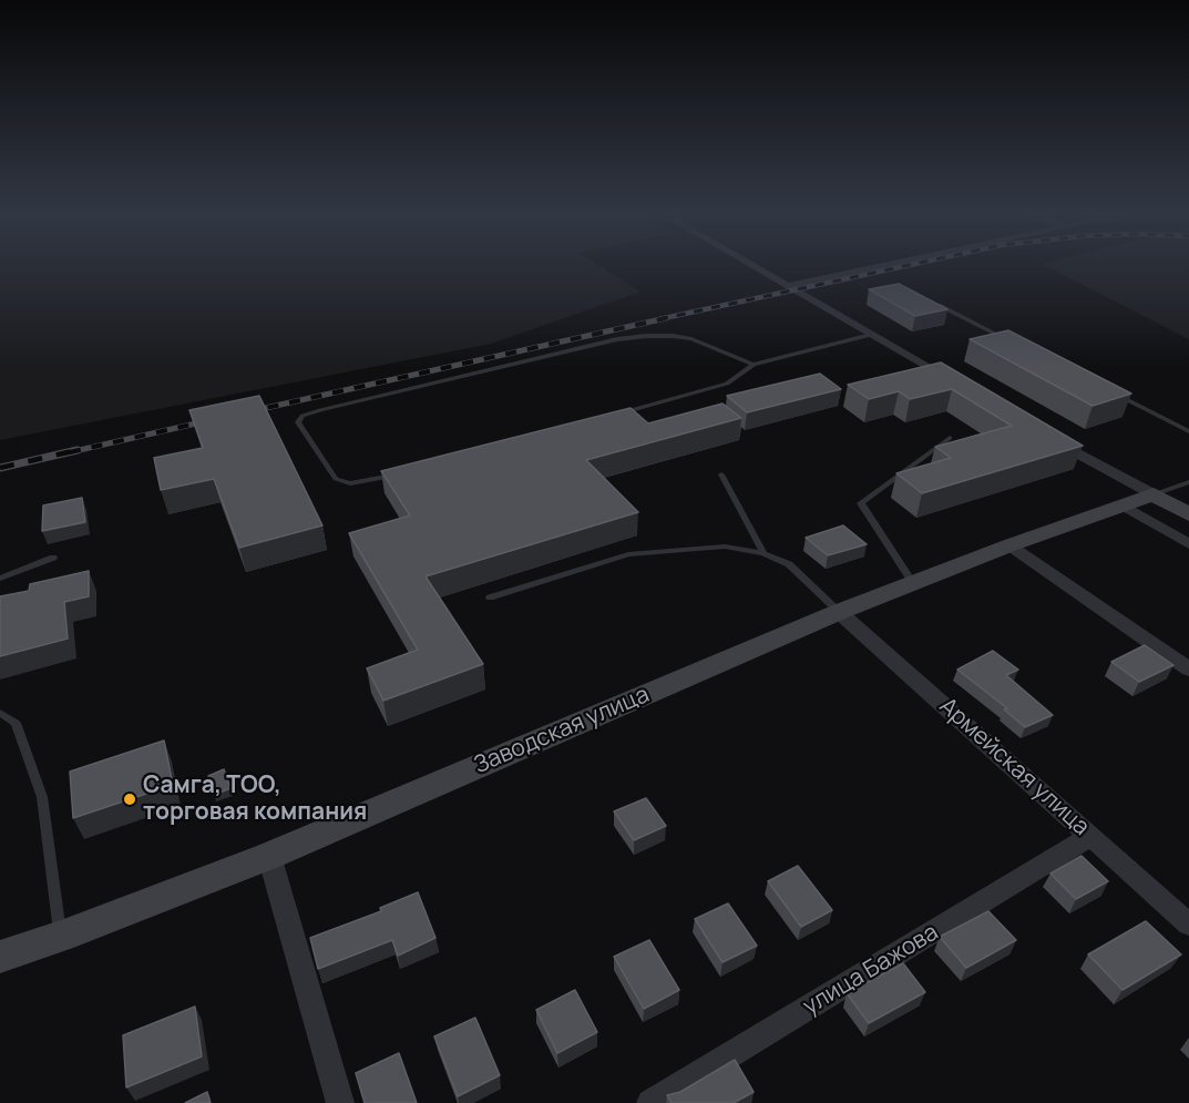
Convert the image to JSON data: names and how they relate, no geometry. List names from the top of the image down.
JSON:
{
  "streets": {
    "street": ["Заводская улица", "Армейская улица", "улица Бажова"]
  },
  "crossings": [
    ["Заводская улица", "Армейская улица"],
    ["Армейская улица", "улица Бажова"]
  ],
  "places": ["Самга, ТОО, торговая компания"]
}
